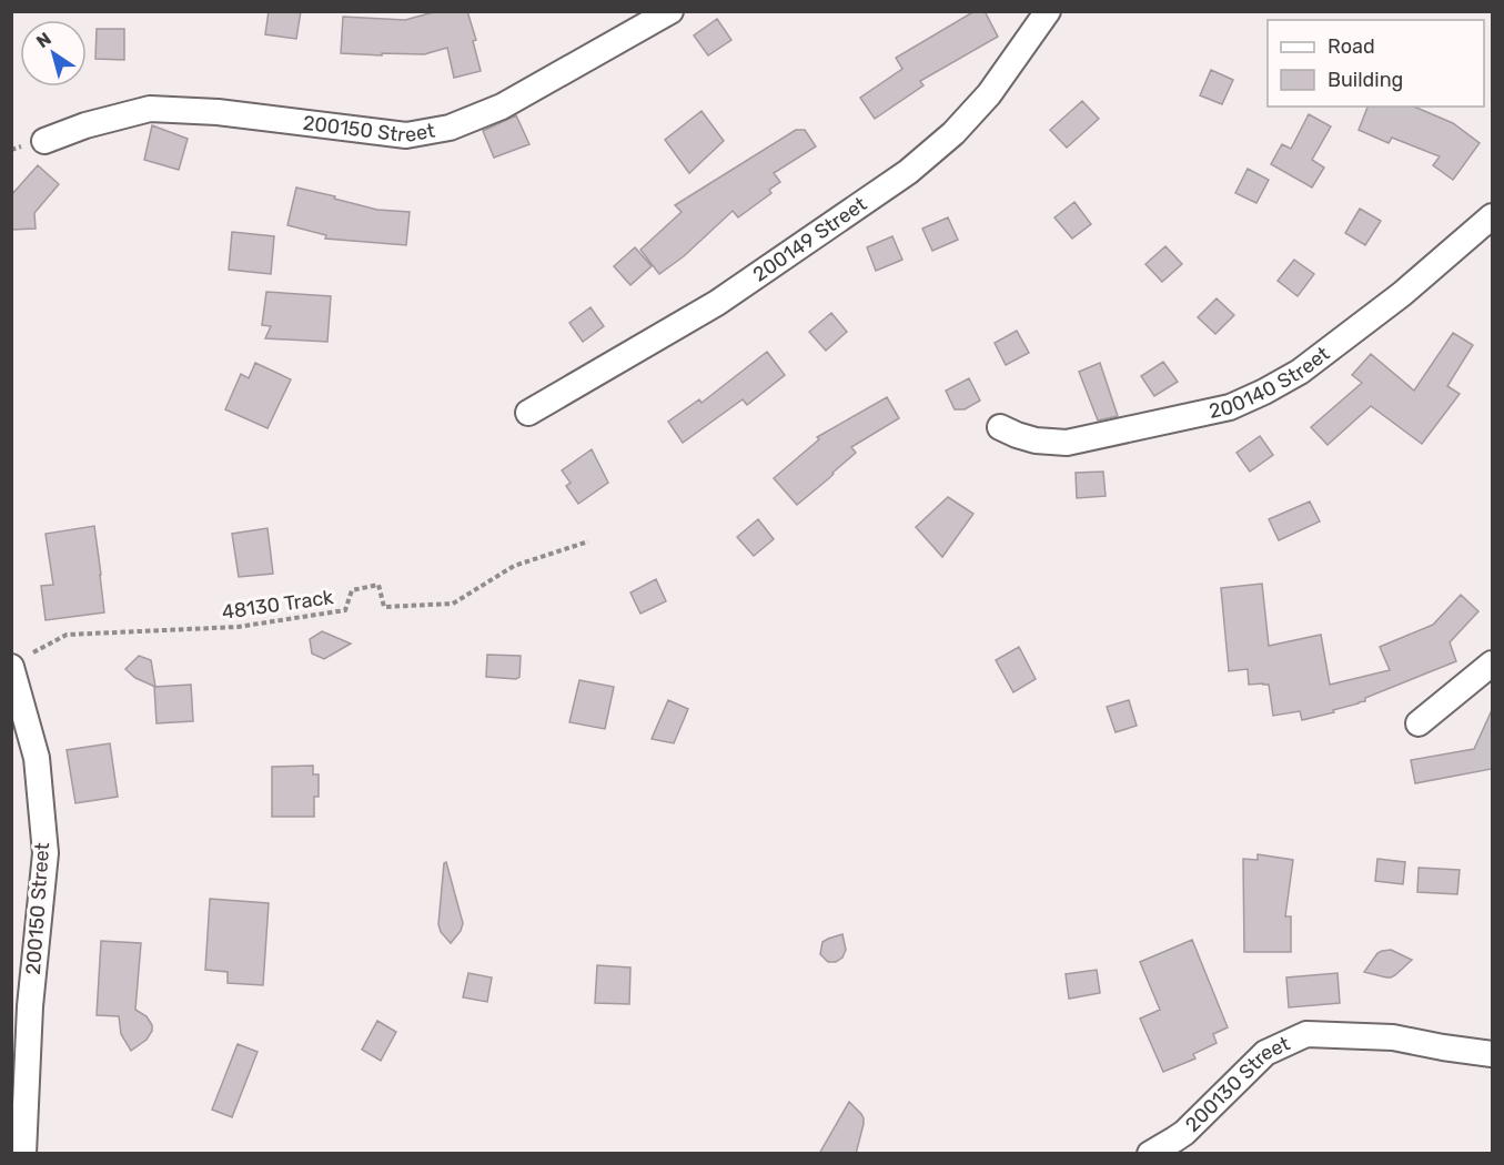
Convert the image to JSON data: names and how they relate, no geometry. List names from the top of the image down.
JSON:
{
  "streets": {
    "street": [
      "200150 Street",
      "200149 Street",
      "200140 Street",
      "200130 Street"
    ],
    "path": ["48130 Track"]
  },
  "crossings": [
    ["200150 Street", "48130 Track"]
  ],
  "legend": ["Road", "Building"],
  "north": "top left"
}
